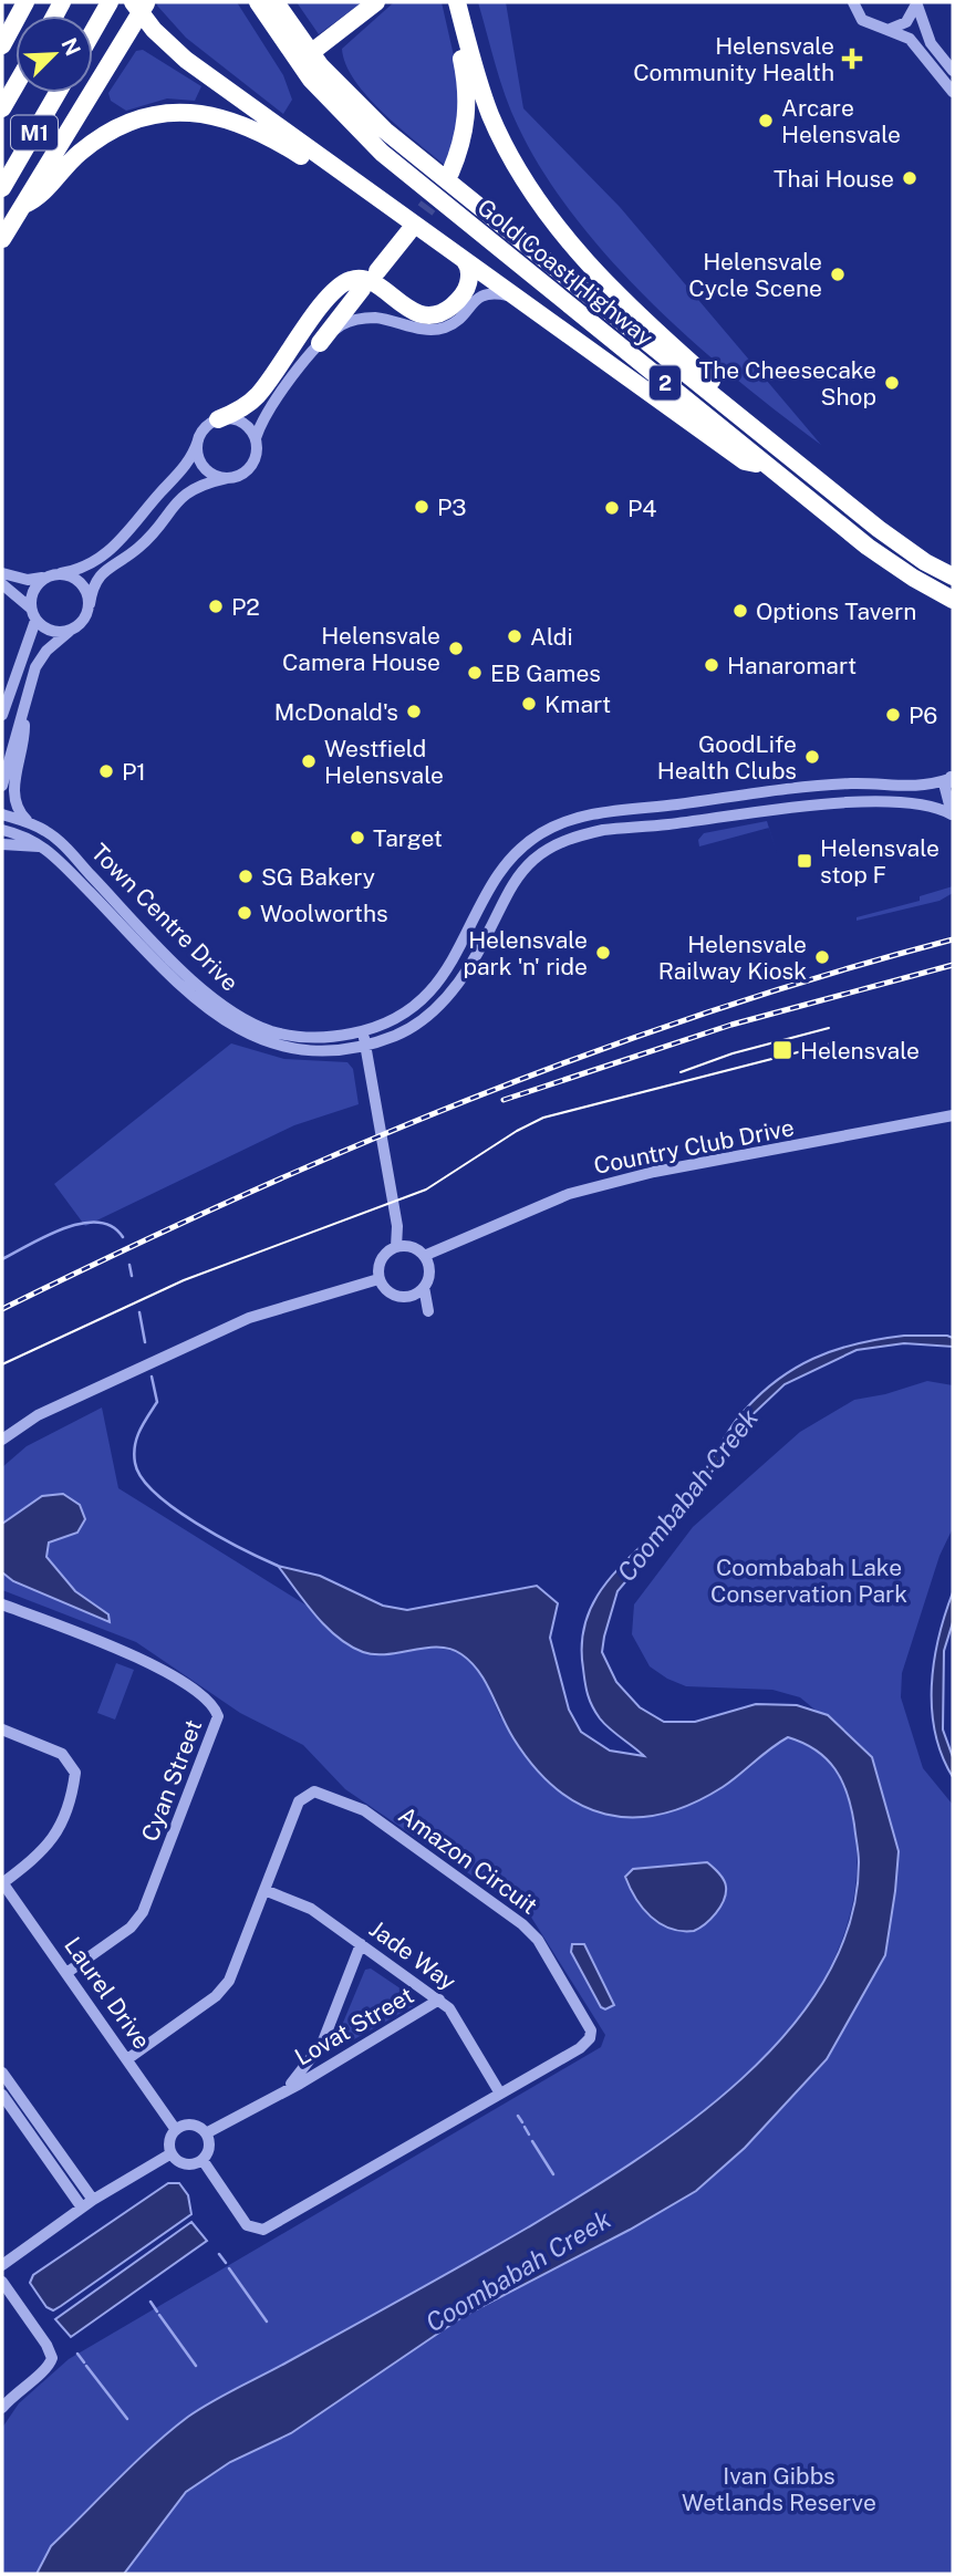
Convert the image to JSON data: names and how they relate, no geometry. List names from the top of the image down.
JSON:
{
  "streets": {
    "highway": ["M1", "Gold Coast Highway", "2"],
    "street": [
      "Town Centre Drive",
      "Country Club Drive",
      "Cyan Street",
      "Amazon Circuit",
      "Jade Way",
      "Laurel Drive",
      "Lovat Street"
    ]
  },
  "crossings": [
    ["Cyan Street", "Laurel Drive"],
    ["Amazon Circuit", "Jade Way"],
    ["Amazon Circuit", "Laurel Drive"],
    ["Amazon Circuit", "Lovat Street"],
    ["Jade Way", "Lovat Street"],
    ["Laurel Drive", "Lovat Street"]
  ],
  "water": ["Coombabah Creek"],
  "parks": ["Coombabah Lake Conservation Park", "Ivan Gibbs Wetlands Reserve"],
  "places": {
    "health": ["Helensvale Community Health"],
    "other": [
      "Arcare Helensvale",
      "Thai House",
      "Helensvale Cycle Scene",
      "The Cheesecake Shop",
      "P3",
      "P4",
      "P2",
      "Options Tavern",
      "Aldi",
      "Helensvale Camera House",
      "Hanaromart",
      "EB Games",
      "Kmart",
      "McDonald's",
      "P6",
      "GoodLife Health Clubs",
      "Westfield Helensvale",
      "P1",
      "Target",
      "SG Bakery",
      "Woolworths",
      "Helensvale park 'n' ride",
      "Helensvale Railway Kiosk"
    ],
    "transit": ["Helensvale stop F", "Helensvale"]
  },
  "north": "top right"
}
